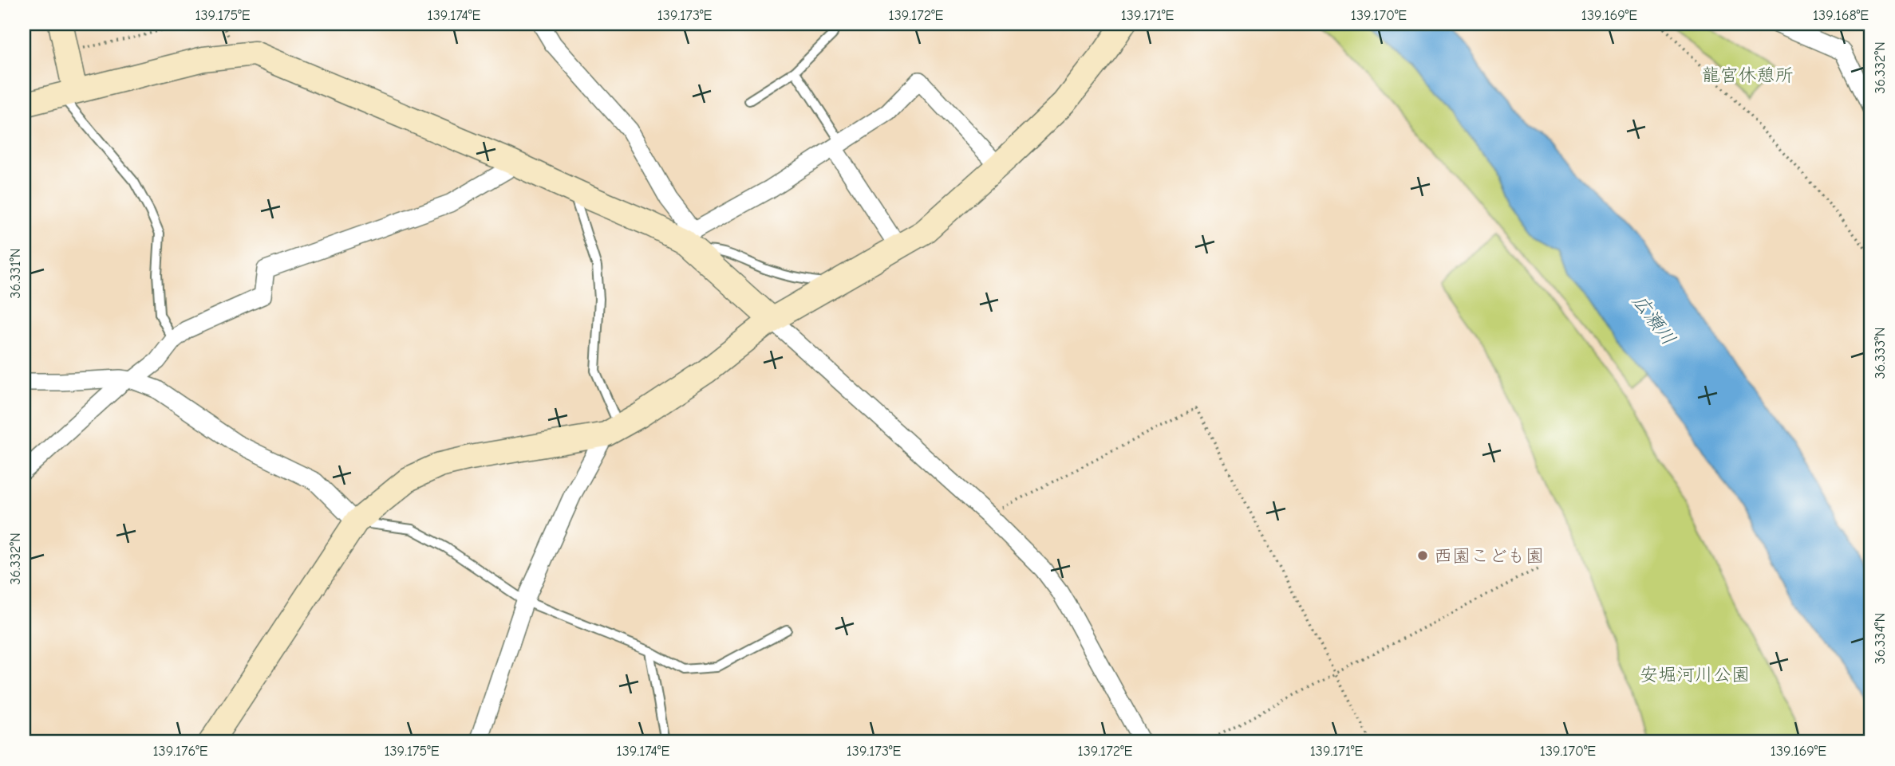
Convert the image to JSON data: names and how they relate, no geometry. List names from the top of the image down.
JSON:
{
  "water": ["広瀬川"],
  "parks": ["龍宮休憩所", "安堀河川公園"],
  "places": ["西園こども園"],
  "coordinates": [
    "139.175°E",
    "139.174°E",
    "139.173°E",
    "139.172°E",
    "139.171°E",
    "139.170°E",
    "139.169°E",
    "139.168°E",
    "36.332°N",
    "36.331°N",
    "36.333°N",
    "36.334°N",
    "139.176°E"
  ]
}
